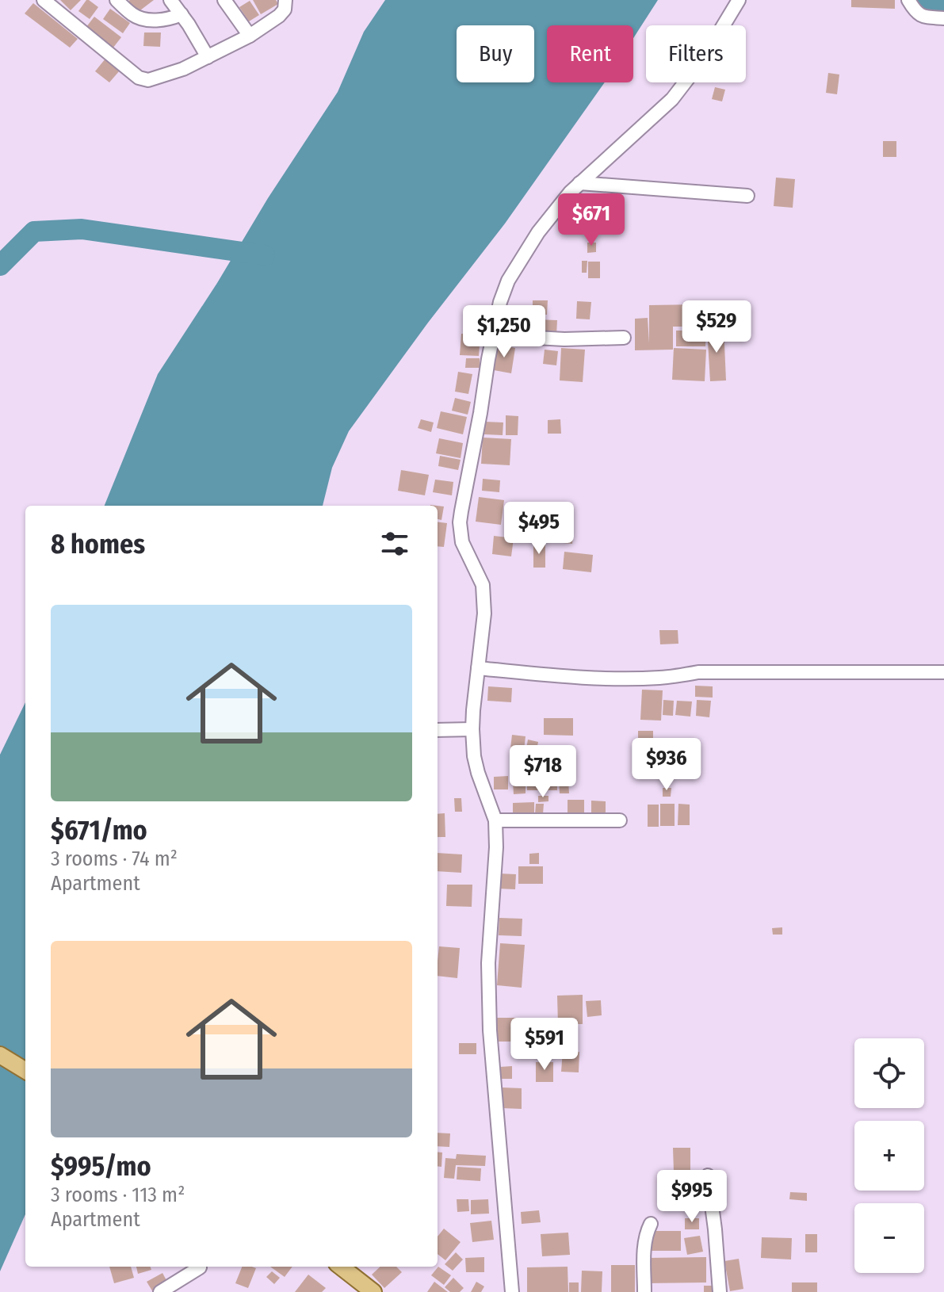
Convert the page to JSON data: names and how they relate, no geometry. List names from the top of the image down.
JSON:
{
  "page": {
    "chip": ["Buy", "Rent", "Filters"],
    "price": [
      "$671",
      "$529",
      "$1,250",
      "$495",
      "$936",
      "$718",
      "$591",
      "$995"
    ],
    "heading": "8 homes",
    "list": [
      {
        "name": "$671/mo",
        "note": "3 rooms · 74 m² · Apartment"
      },
      {
        "name": "$995/mo",
        "note": "3 rooms · 113 m² · Apartment"
      }
    ],
    "map_buttons": ["+", "−"]
  }
}
